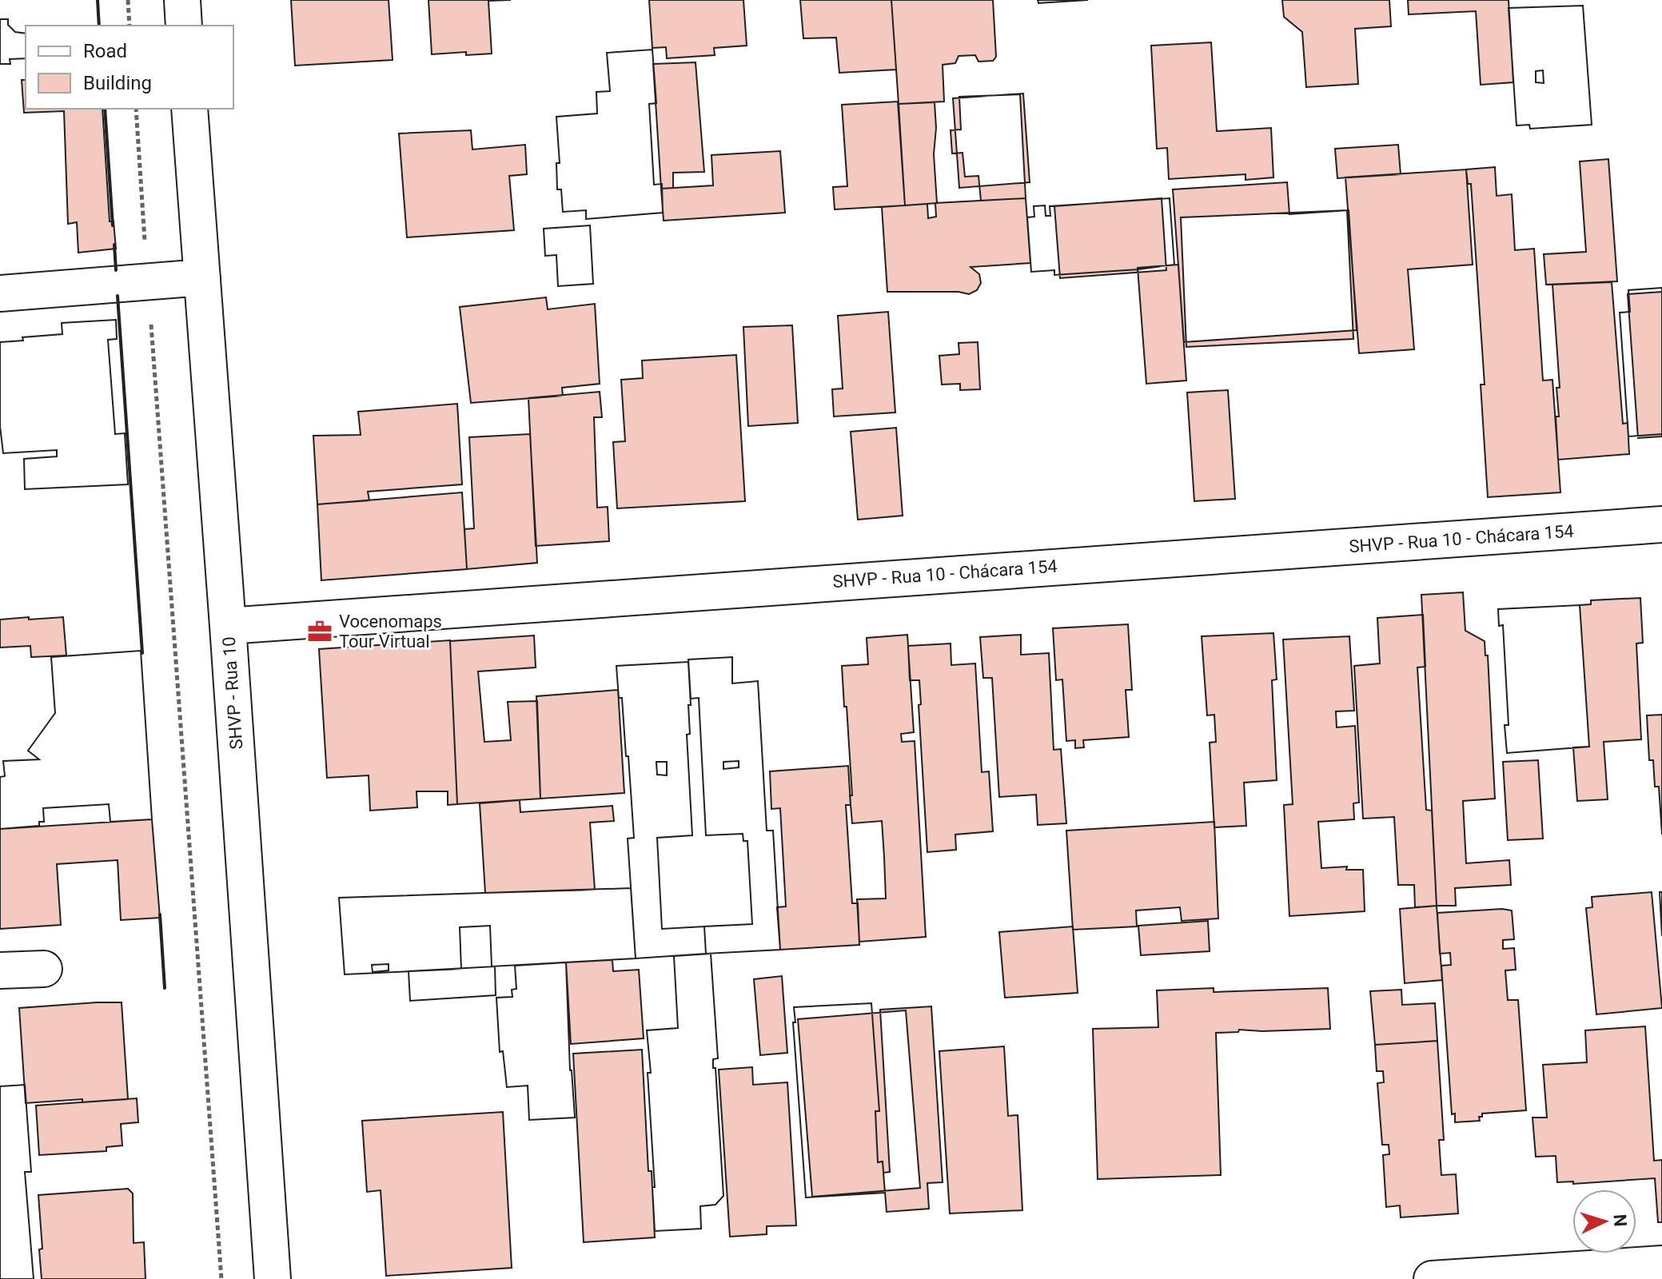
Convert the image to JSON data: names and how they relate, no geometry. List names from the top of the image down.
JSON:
{
  "streets": {
    "street": ["SHVP - Rua 10 - Chácara 154", "SHVP - Rua 10"]
  },
  "crossings": [
    ["SHVP - Rua 10 - Chácara 154", "SHVP - Rua 10"]
  ],
  "places": {
    "office": ["Vocenomaps Tour Virtual"]
  },
  "legend": ["Road", "Building"],
  "north": "right"
}
